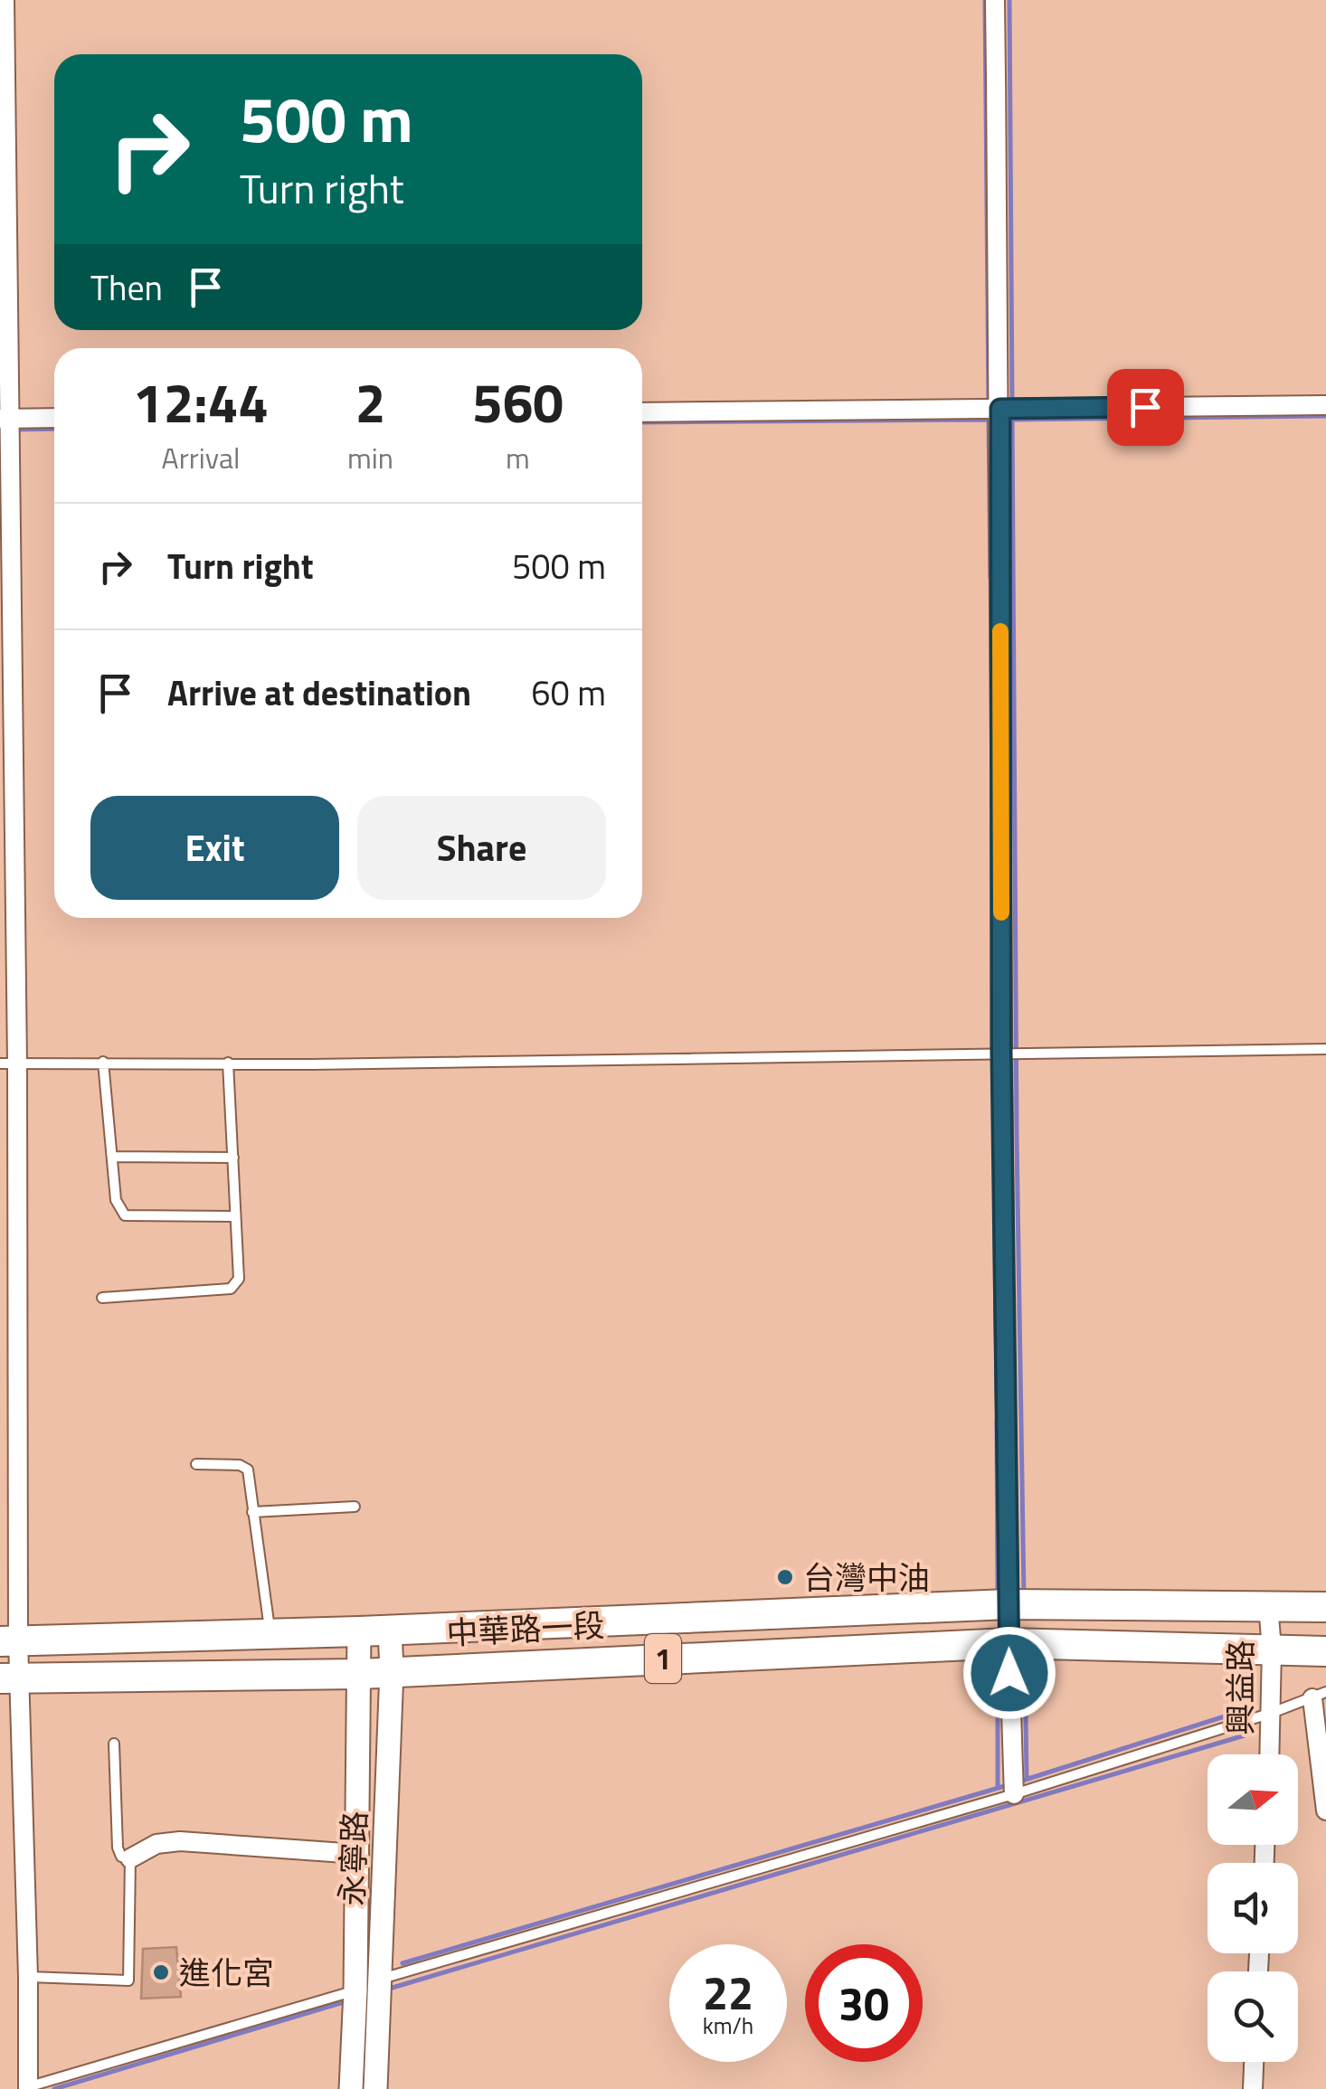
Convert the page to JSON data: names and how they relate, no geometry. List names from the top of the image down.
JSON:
{
  "streets": {
    "main road": ["中華路一段", "1"],
    "street": ["興益路", "永寧路"]
  },
  "crossings": [
    ["中華路一段", "興益路"],
    ["中華路一段", "永寧路"]
  ],
  "places": ["台灣中油", "進化宮"],
  "north": "right",
  "page": {
    "turn": ["500 m", "Turn right"],
    "then": "Then",
    "eta": [
      "12:44",
      "Arrival",
      "2",
      "min",
      "560",
      "m"
    ],
    "list": [
      {
        "name": "Turn right",
        "value": "500 m"
      },
      {
        "name": "Arrive at destination",
        "value": "60 m"
      }
    ],
    "buttons": ["Exit", "Share"],
    "speed": "22 km/h",
    "limit": "30"
  }
}
